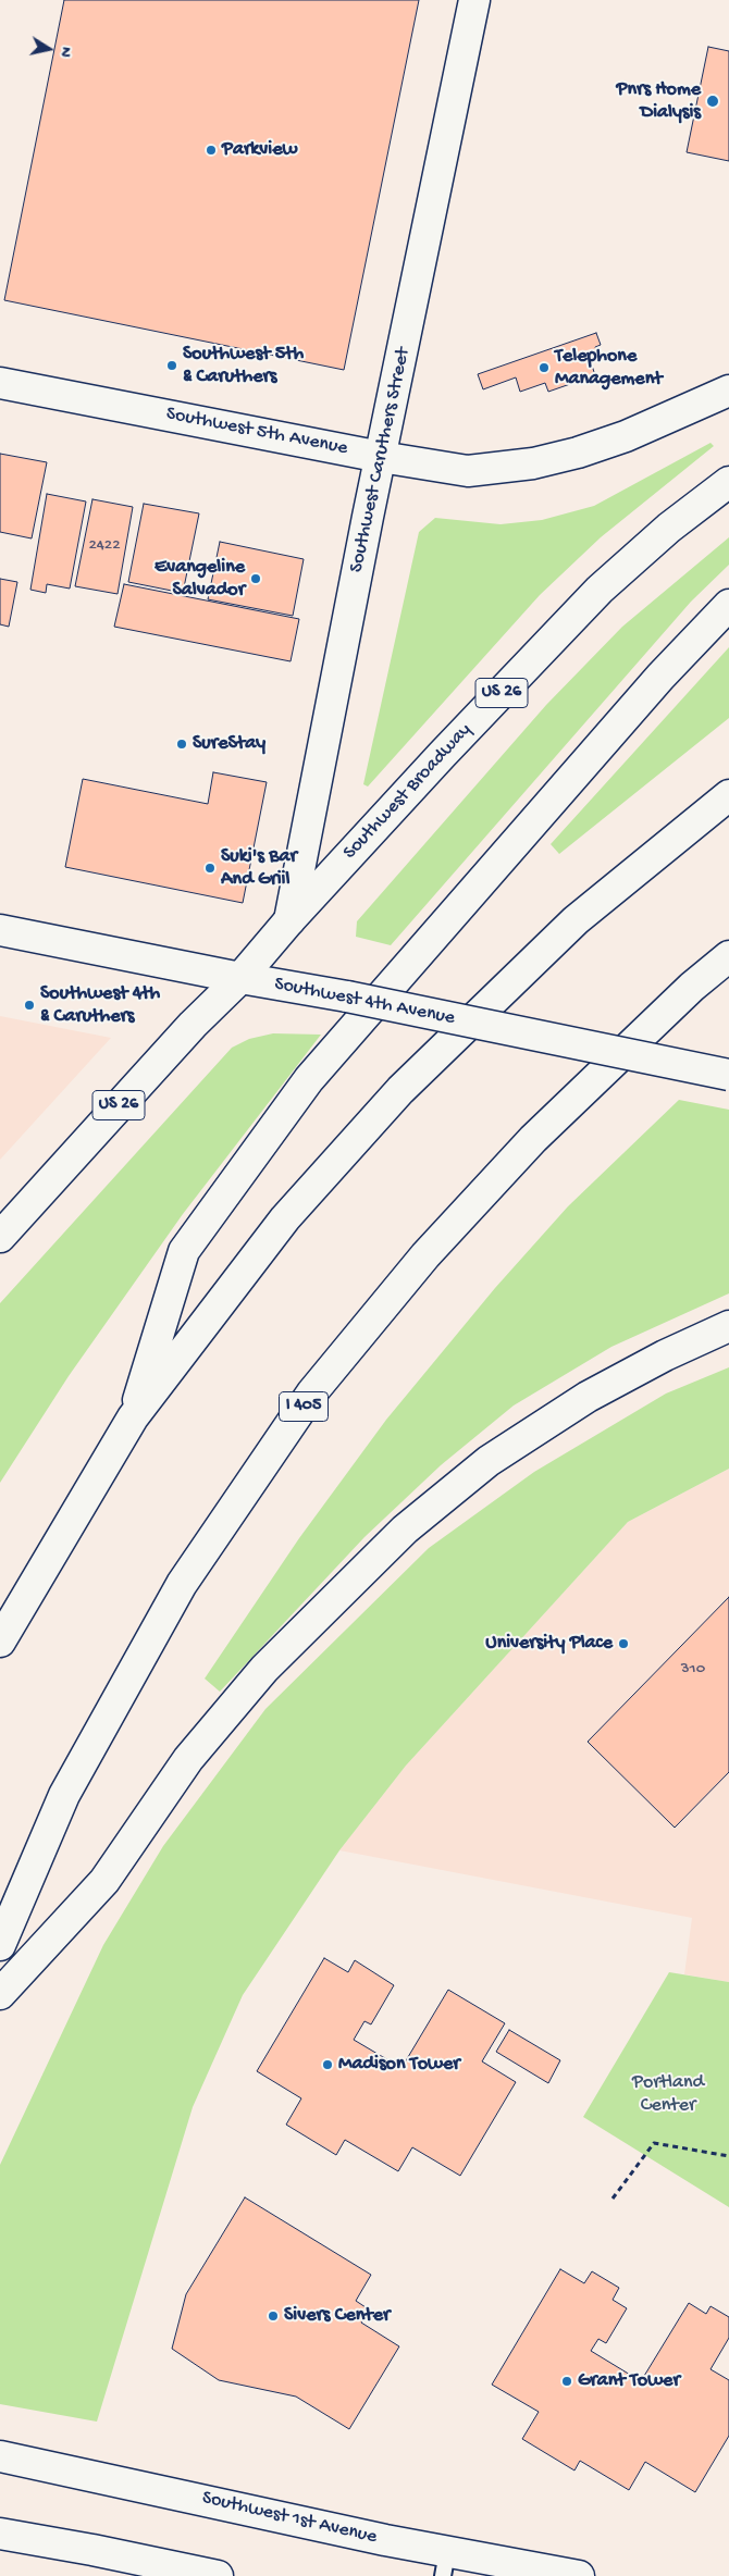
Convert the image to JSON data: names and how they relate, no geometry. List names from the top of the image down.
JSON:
{
  "streets": {
    "main road": [
      "Southwest 5th Avenue",
      "Southwest Caruthers Street",
      "US 26",
      "Southwest Broadway",
      "Southwest 4th Avenue",
      "I 405",
      "Southwest 1st Avenue"
    ]
  },
  "crossings": [
    ["Southwest 5th Avenue", "Southwest Caruthers Street"],
    ["Southwest Caruthers Street", "Southwest Broadway"],
    ["US 26", "Southwest Broadway"],
    ["US 26", "Southwest 4th Avenue"],
    ["Southwest Broadway", "Southwest 4th Avenue"]
  ],
  "parks": ["Portland Center"],
  "places": [
    "Pnrs Home Dialysis",
    "Parkview",
    "Southwest 5th & Caruthers",
    "Telephone Management",
    "Evangeline Salvador",
    "SureStay",
    "Suki's Bar And Griil",
    "Southwest 4th & Caruthers",
    "University Place",
    "Madison Tower",
    "Sivers Center",
    "Grant Tower"
  ],
  "house_numbers": ["2422", "310"],
  "north": "right"
}
